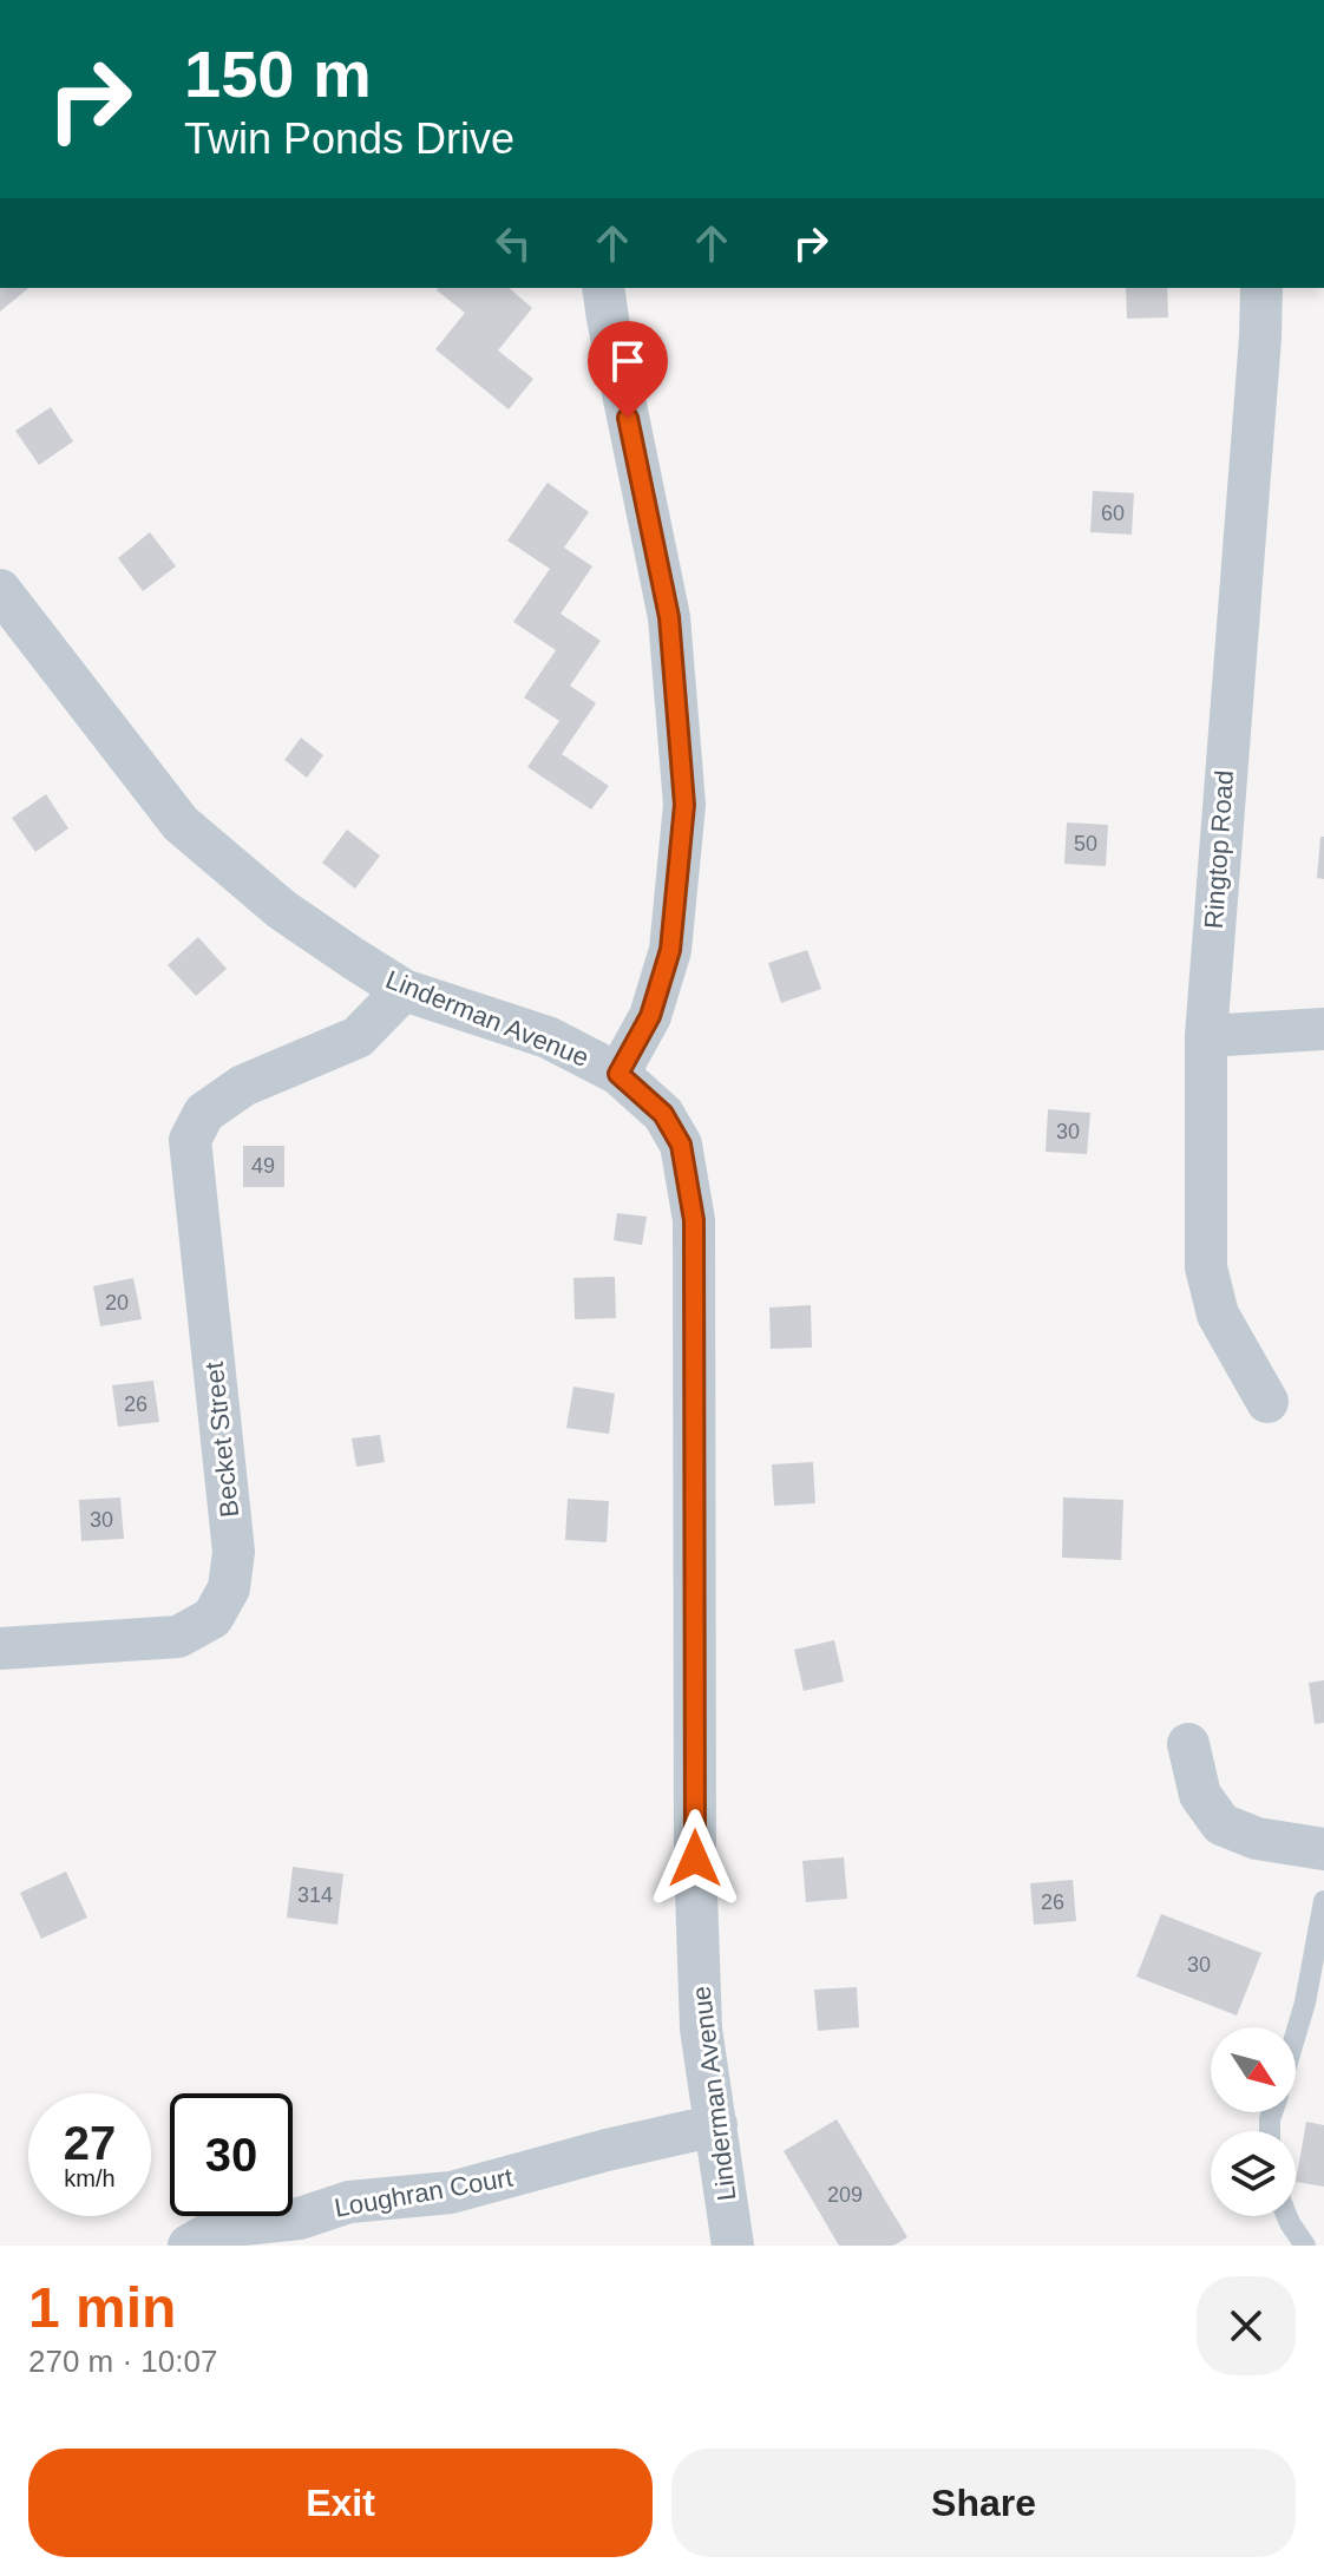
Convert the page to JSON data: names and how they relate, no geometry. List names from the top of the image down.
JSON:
{
  "streets": {
    "street": [
      "Ringtop Road",
      "Linderman Avenue",
      "Becket Street",
      "Loughran Court"
    ]
  },
  "crossings": [
    ["Linderman Avenue", "Becket Street"],
    ["Linderman Avenue", "Loughran Court"]
  ],
  "house_numbers": [
    "60",
    "50",
    "30",
    "49",
    "20",
    "26",
    "30",
    "314",
    "26",
    "30",
    "209"
  ],
  "north": "bottom right",
  "page": {
    "turn": ["150 m", "Twin Ponds Drive"],
    "speed": "27 km/h",
    "limit": "30",
    "heading": ["1 min", "270 m · 10:07"],
    "buttons": ["Exit", "Share"]
  }
}
